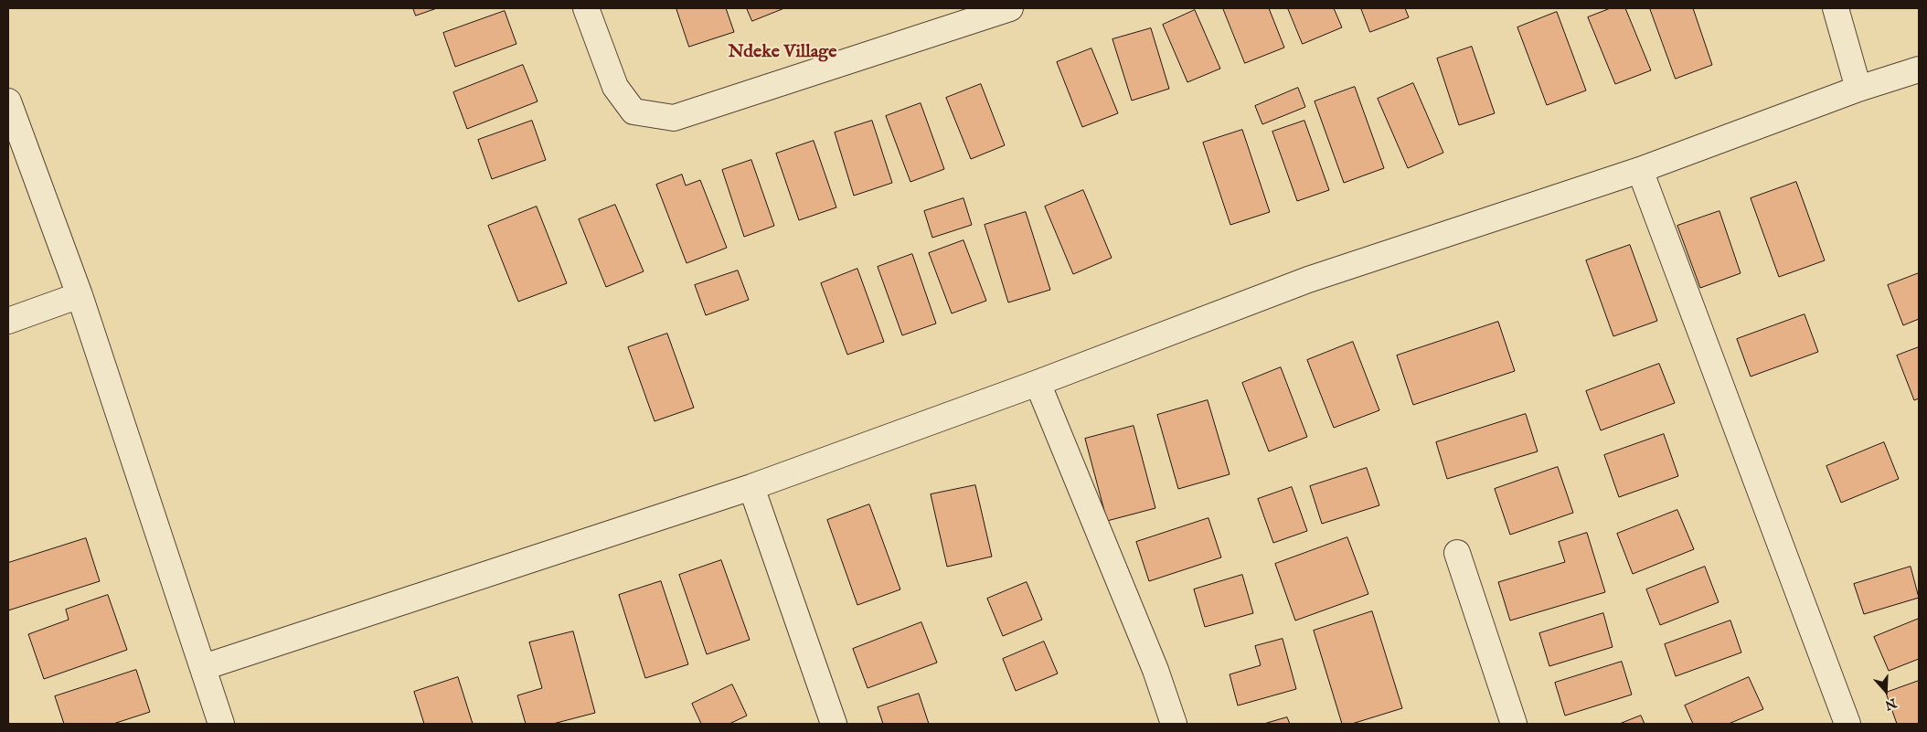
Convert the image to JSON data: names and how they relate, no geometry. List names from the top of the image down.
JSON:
{
  "districts": ["Ndeke Village"],
  "north": "bottom"
}
